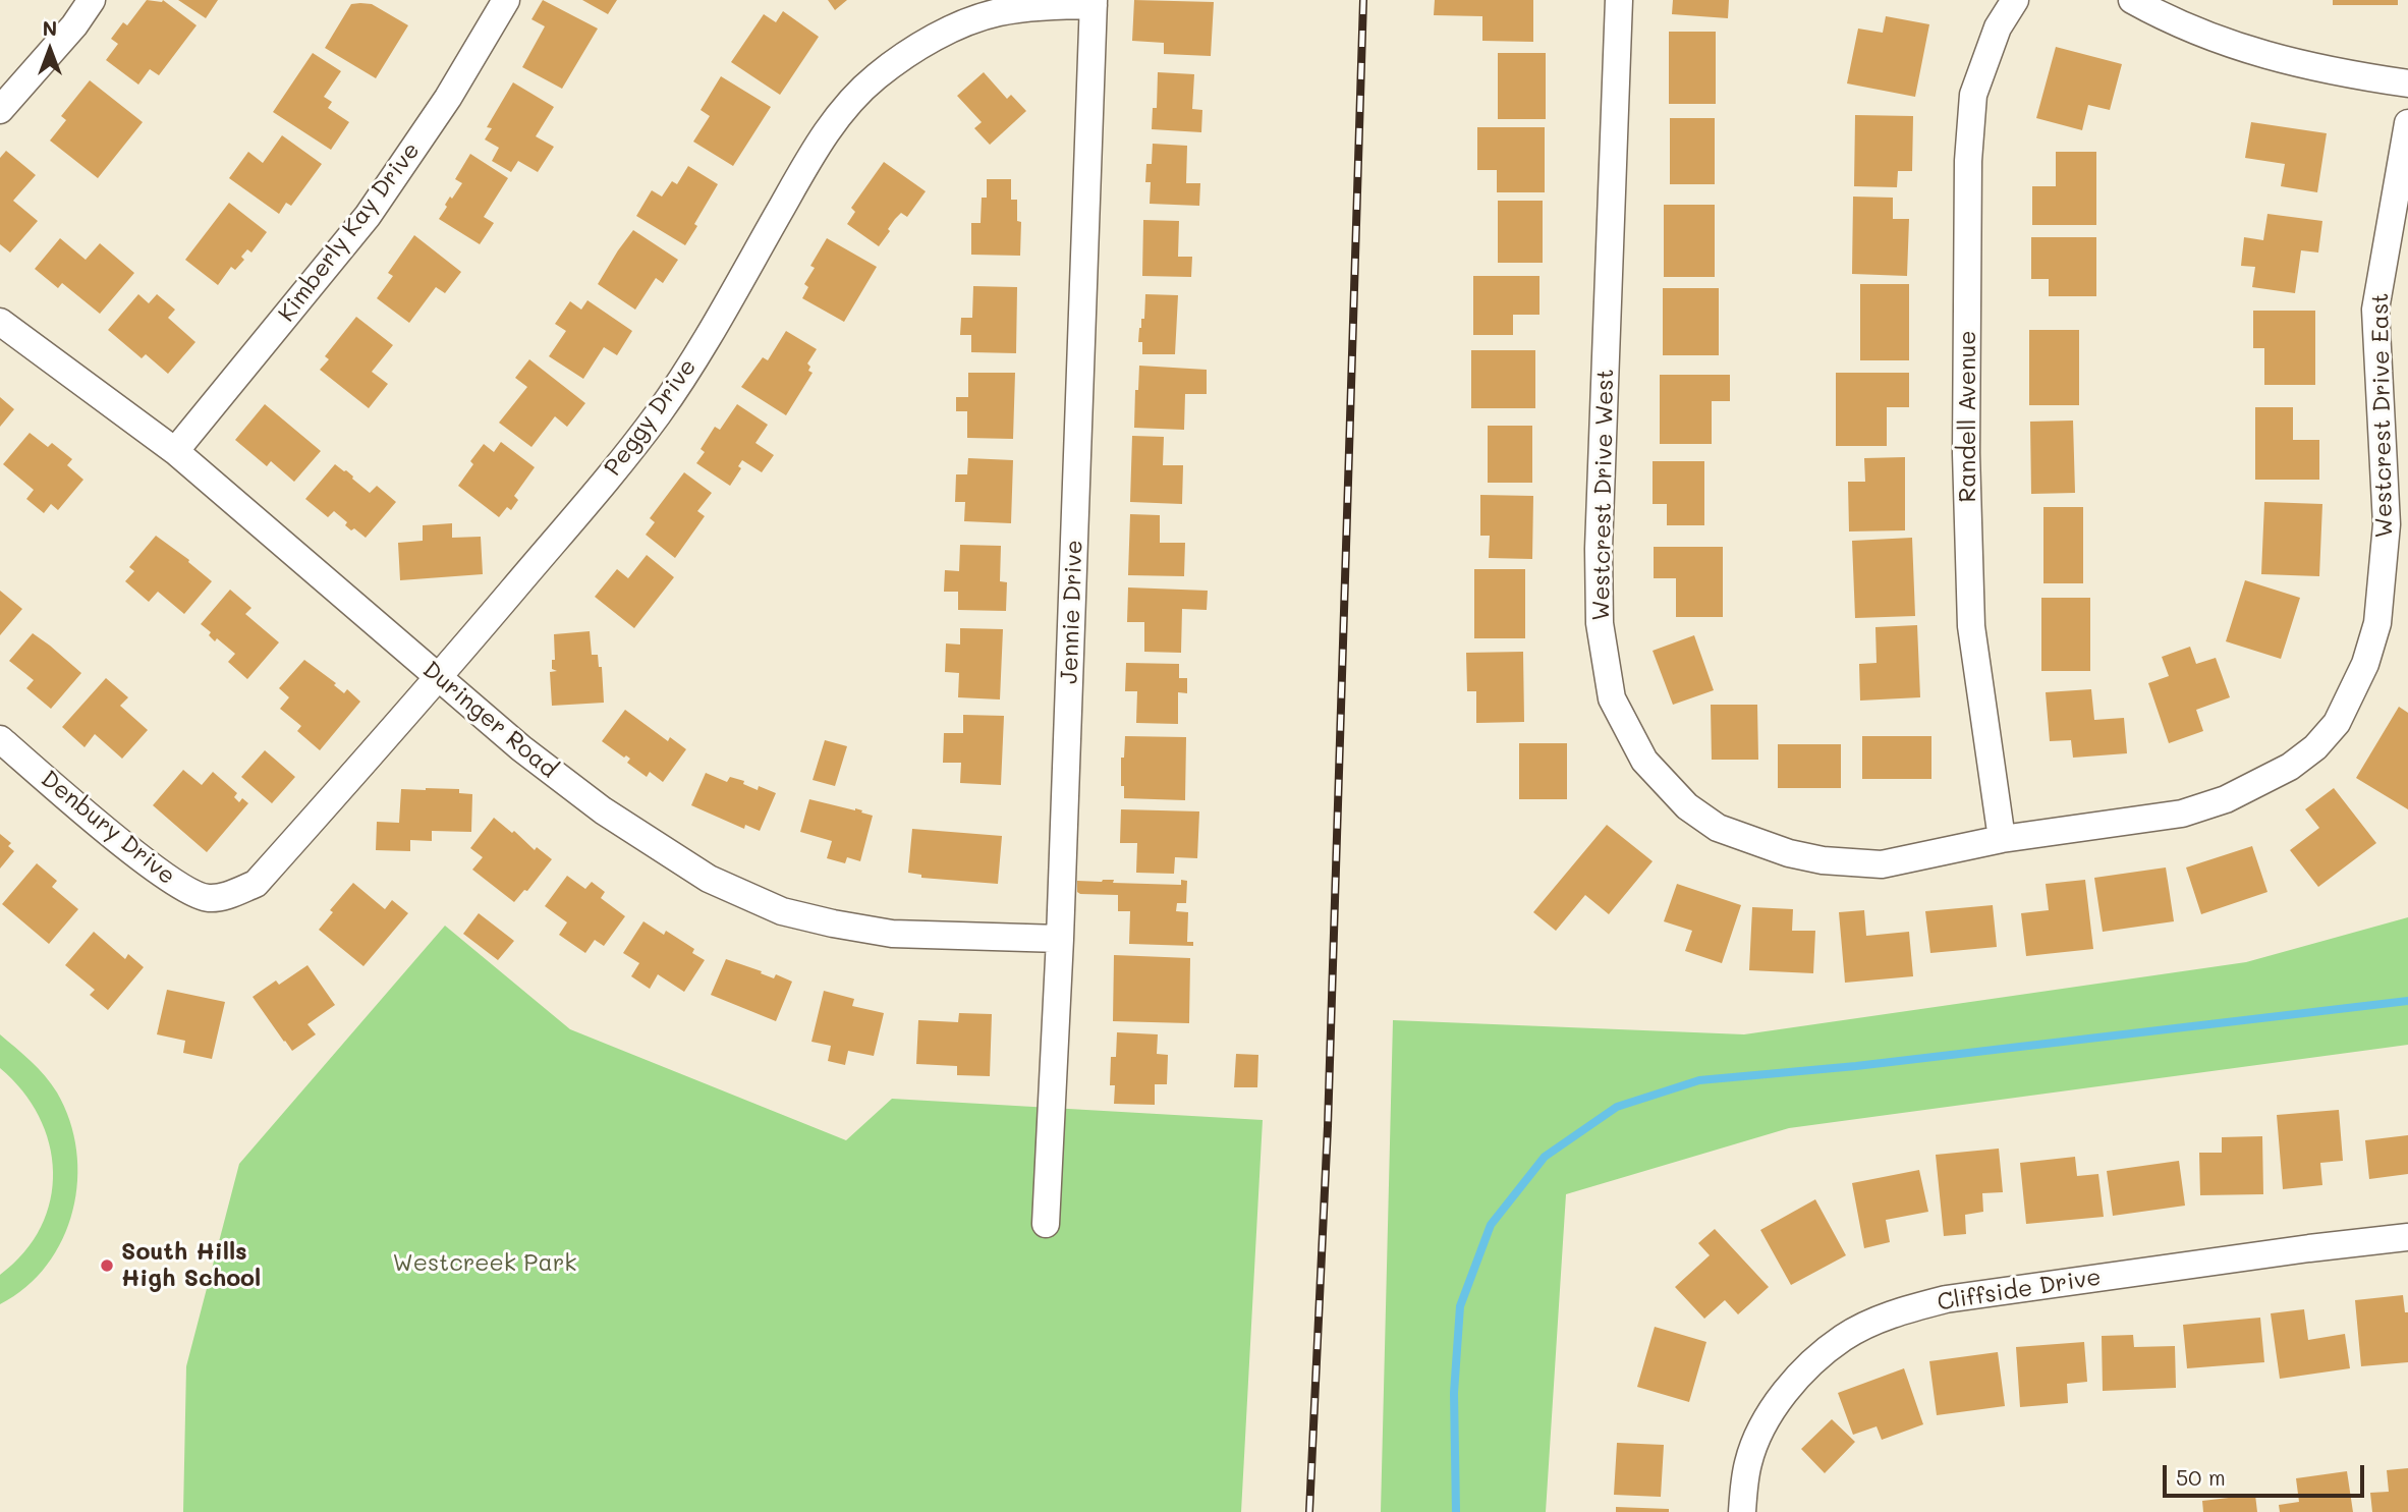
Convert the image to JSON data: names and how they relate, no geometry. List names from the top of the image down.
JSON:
{
  "streets": {
    "street": [
      "Kimberly Kay Drive",
      "Westcrest Drive East",
      "Randell Avenue",
      "Peggy Drive",
      "Westcrest Drive West",
      "Jennie Drive",
      "Duringer Road",
      "Denbury Drive",
      "Cliffside Drive"
    ]
  },
  "crossings": [
    ["Kimberly Kay Drive", "Duringer Road"],
    ["Westcrest Drive East", "Randell Avenue"],
    ["Westcrest Drive East", "Westcrest Drive West"],
    ["Randell Avenue", "Westcrest Drive West"],
    ["Peggy Drive", "Jennie Drive"],
    ["Peggy Drive", "Duringer Road"],
    ["Peggy Drive", "Denbury Drive"],
    ["Jennie Drive", "Duringer Road"]
  ],
  "parks": ["Westcreek Park"],
  "places": ["South Hills High School"],
  "scale_bar": "50 m",
  "north": "top"
}
